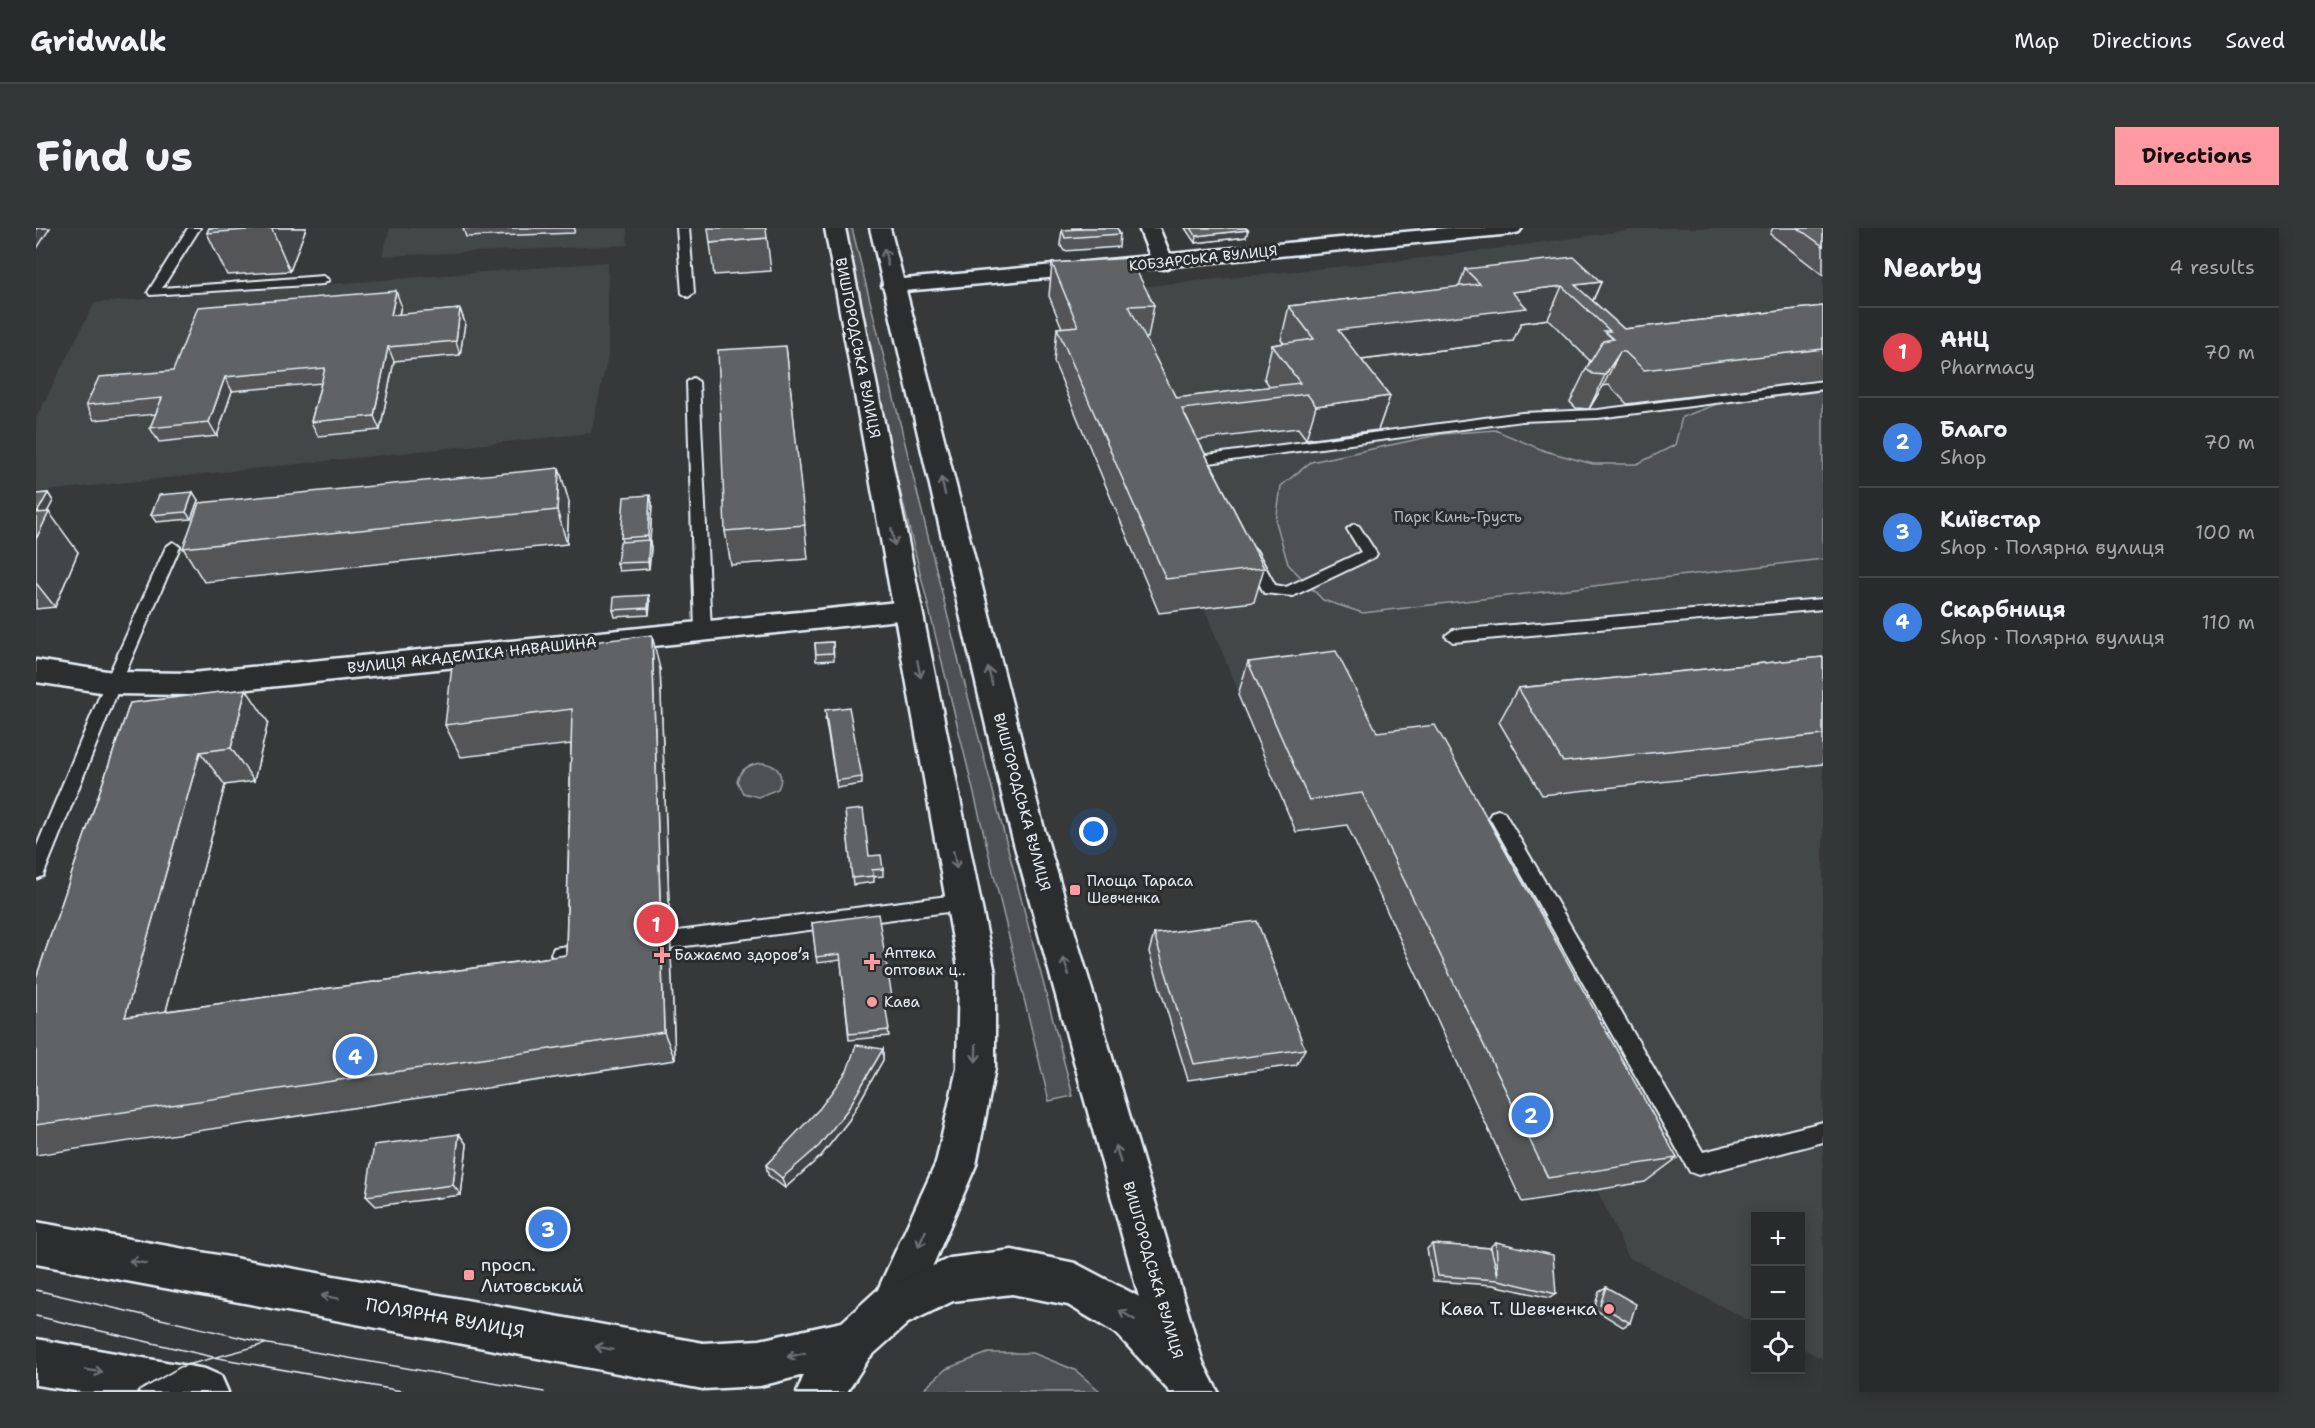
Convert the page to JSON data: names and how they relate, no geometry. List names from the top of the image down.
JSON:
{
  "streets": {
    "main road": [
      "КОБЗАРСЬКА ВУЛИЦЯ",
      "ВИШГОРОДСЬКА ВУЛИЦЯ",
      "ВУЛИЦЯ АКАДЕМІКА НАВАШИНА",
      "ПОЛЯРНА ВУЛИЦЯ"
    ]
  },
  "crossings": [
    ["КОБЗАРСЬКА ВУЛИЦЯ", "ВИШГОРОДСЬКА ВУЛИЦЯ"],
    ["ВИШГОРОДСЬКА ВУЛИЦЯ", "ВУЛИЦЯ АКАДЕМІКА НАВАШИНА"]
  ],
  "one_way": ["ПОЛЯРНА ВУЛИЦЯ"],
  "parks": ["Парк Кинь-Грусть"],
  "places": {
    "transit": ["Площа Тараса Шевченка", "просп. Литовський"],
    "health": ["Бажаємо здоровʼя", "Аптека оптових ц‥"],
    "other": ["Кава", "Кава Т. Шевченка"]
  },
  "page": {
    "header": "Gridwalk",
    "nav": ["Map", "Directions", "Saved"],
    "buttons": "Directions",
    "title": "Find us",
    "heading": ["Nearby", "4 results"],
    "list": [
      {
        "mark": "1",
        "name": "АНЦ",
        "note": "Pharmacy",
        "value": "70 m"
      },
      {
        "mark": "2",
        "name": "Благо",
        "note": "Shop",
        "value": "70 m"
      },
      {
        "mark": "3",
        "name": "Київстар",
        "note": "Shop · Полярна вулиця",
        "value": "100 m"
      },
      {
        "mark": "4",
        "name": "Скарбниця",
        "note": "Shop · Полярна вулиця",
        "value": "110 m"
      }
    ],
    "pins": [
      "1",
      "4",
      "2",
      "3"
    ],
    "map_buttons": ["+", "−"]
  }
}
